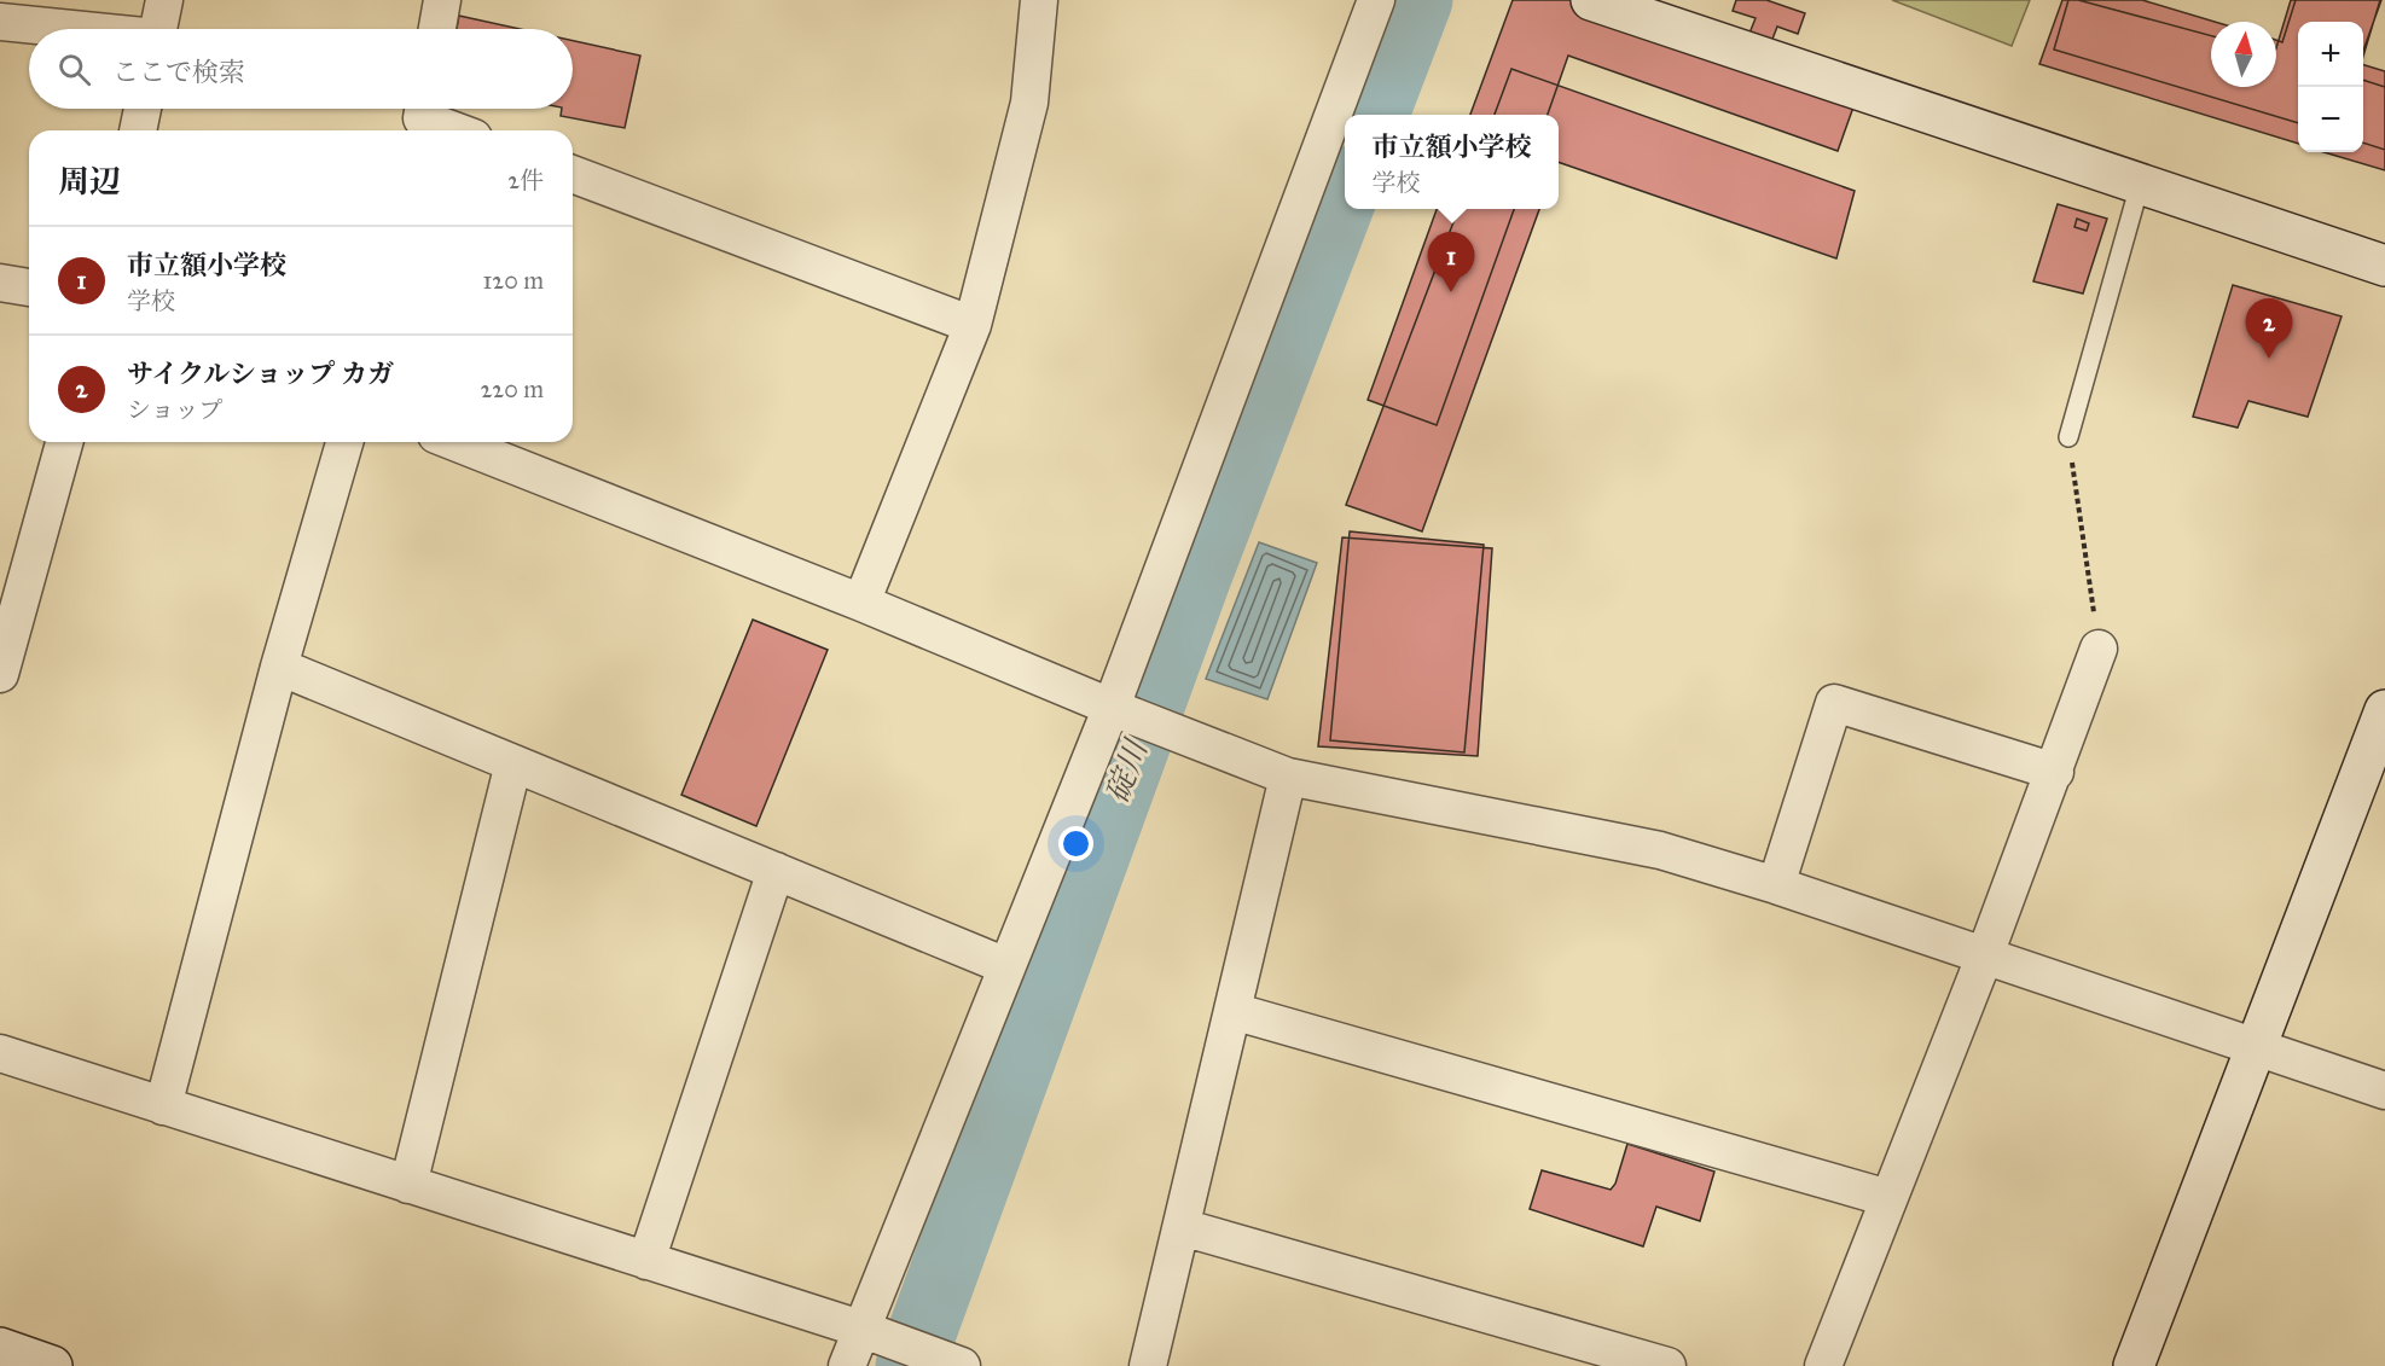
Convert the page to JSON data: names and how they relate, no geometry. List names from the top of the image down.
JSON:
{
  "water": ["碇川"],
  "north": "top",
  "page": {
    "map_buttons": ["+", "−"],
    "search": "ここで検索",
    "popup": ["市立額小学校", "学校"],
    "heading": ["周辺", "2件"],
    "list": [
      {
        "mark": "1",
        "name": "市立額小学校",
        "note": "学校",
        "value": "120 m"
      },
      {
        "mark": "2",
        "name": "サイクルショップ カガ",
        "note": "ショップ",
        "value": "220 m"
      }
    ],
    "pins": ["1", "2"]
  }
}
